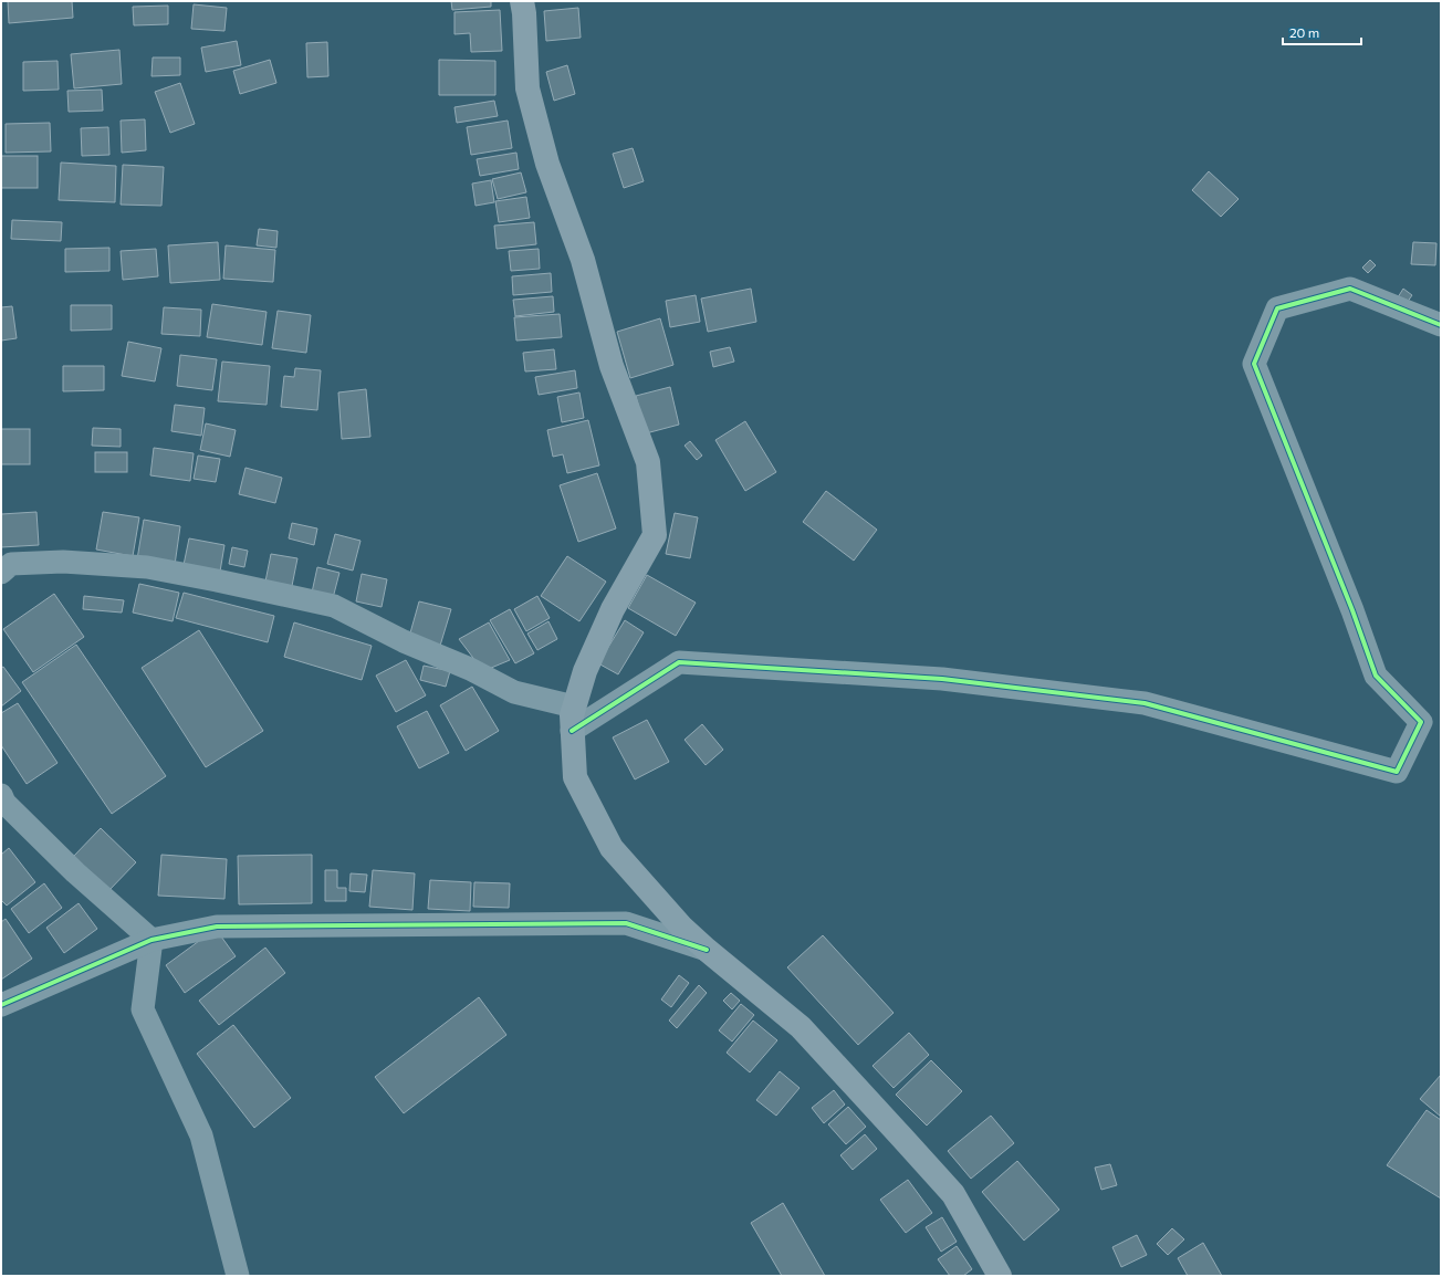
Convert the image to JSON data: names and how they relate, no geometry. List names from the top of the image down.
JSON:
{
  "scale_bar": "20 m"
}
